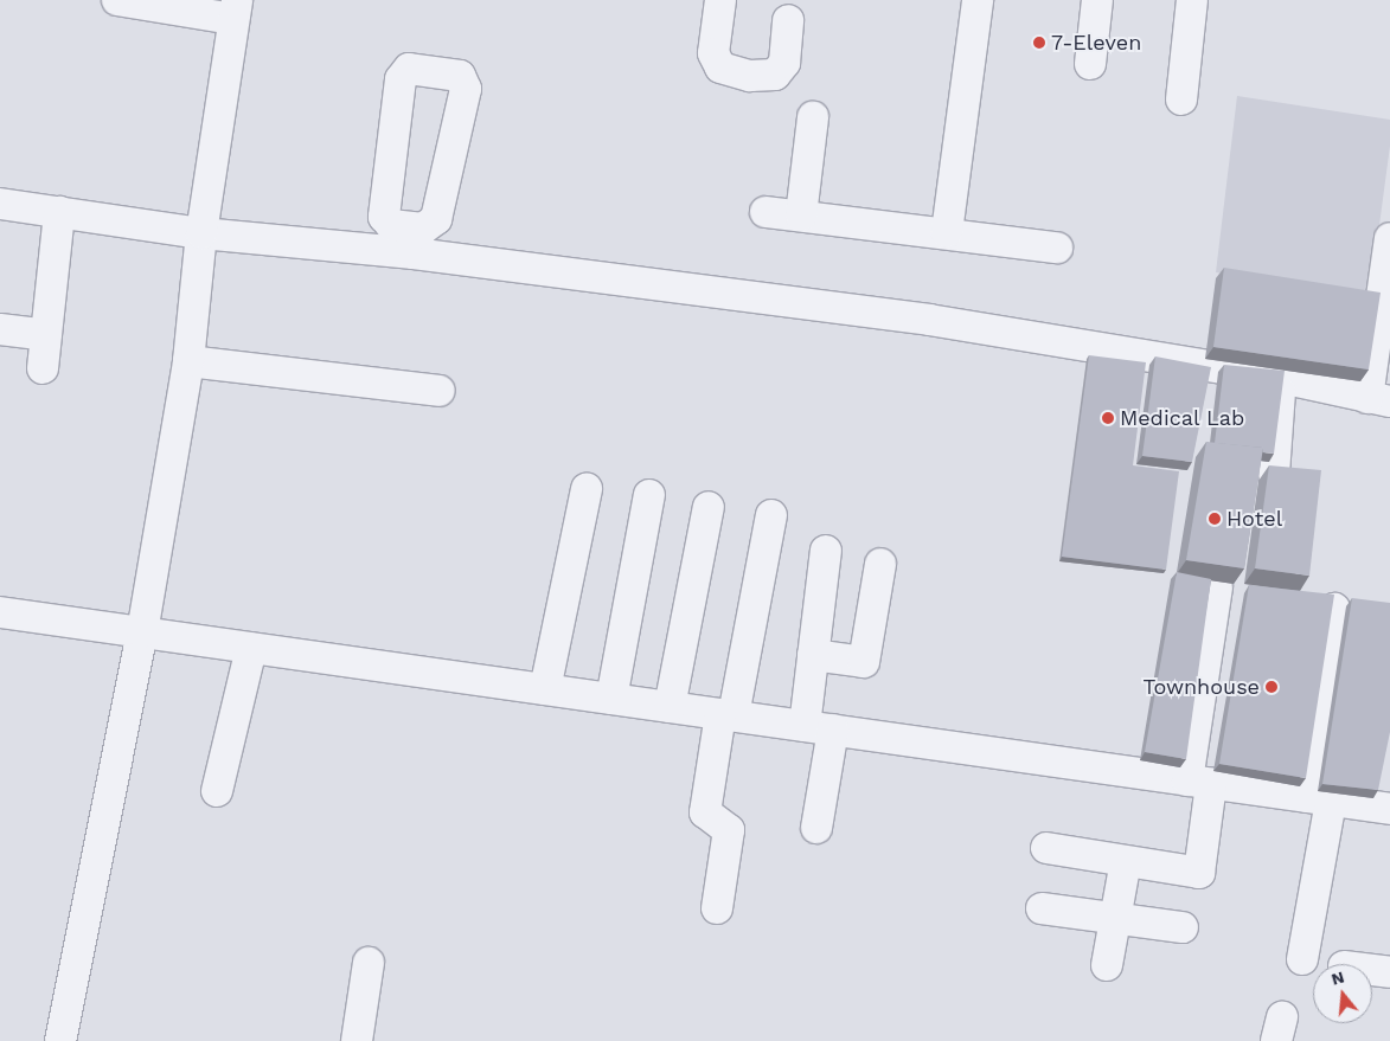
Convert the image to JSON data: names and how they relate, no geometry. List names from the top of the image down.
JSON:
{
  "places": [
    "7-Eleven",
    "Medical Lab",
    "Hotel",
    "Townhouse"
  ],
  "north": "top"
}
